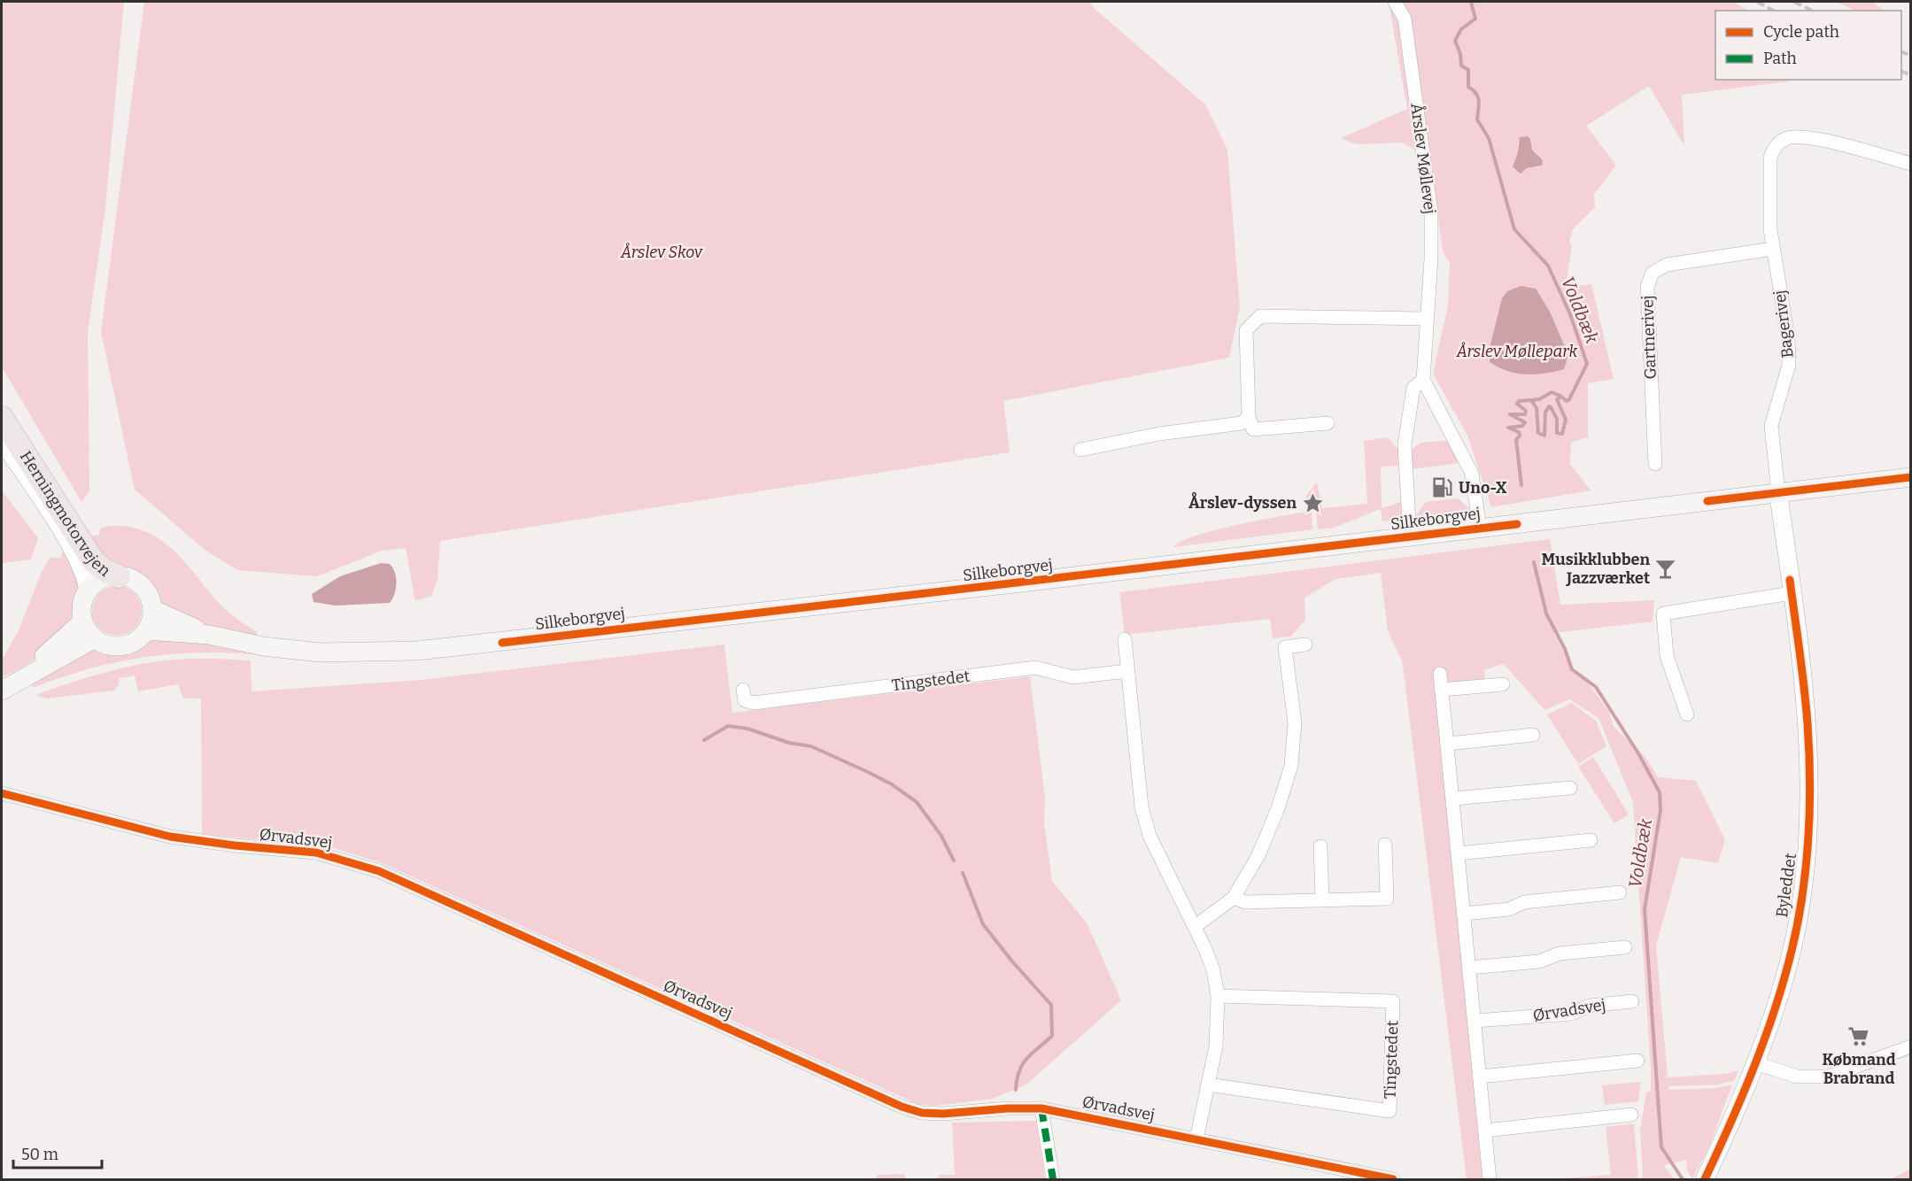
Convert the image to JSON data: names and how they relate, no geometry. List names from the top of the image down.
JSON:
{
  "streets": {
    "highway": ["Herningmotorvejen"],
    "main road": ["Silkeborgvej"],
    "street": [
      "Årslev Møllevej",
      "Bagerivej",
      "Gartnerivej",
      "Tingstedet",
      "Ørvadsvej",
      "Byleddet"
    ]
  },
  "crossings": [
    ["Årslev Møllevej", "Silkeborgvej"],
    ["Bagerivej", "Gartnerivej"],
    ["Bagerivej", "Silkeborgvej"],
    ["Bagerivej", "Byleddet"],
    ["Herningmotorvejen", "Silkeborgvej"],
    ["Silkeborgvej", "Byleddet"]
  ],
  "water": ["Voldbæk"],
  "parks": ["Årslev Skov", "Årslev Møllepark"],
  "places": {
    "fuel station": ["Uno-X"],
    "place": ["Årslev-dyssen"],
    "bar": ["Musikklubben Jazzværket"],
    "supermarket": ["Købmand Brabrand"]
  },
  "legend": ["Cycle path", "Path"],
  "scale_bar": "50 m"
}
